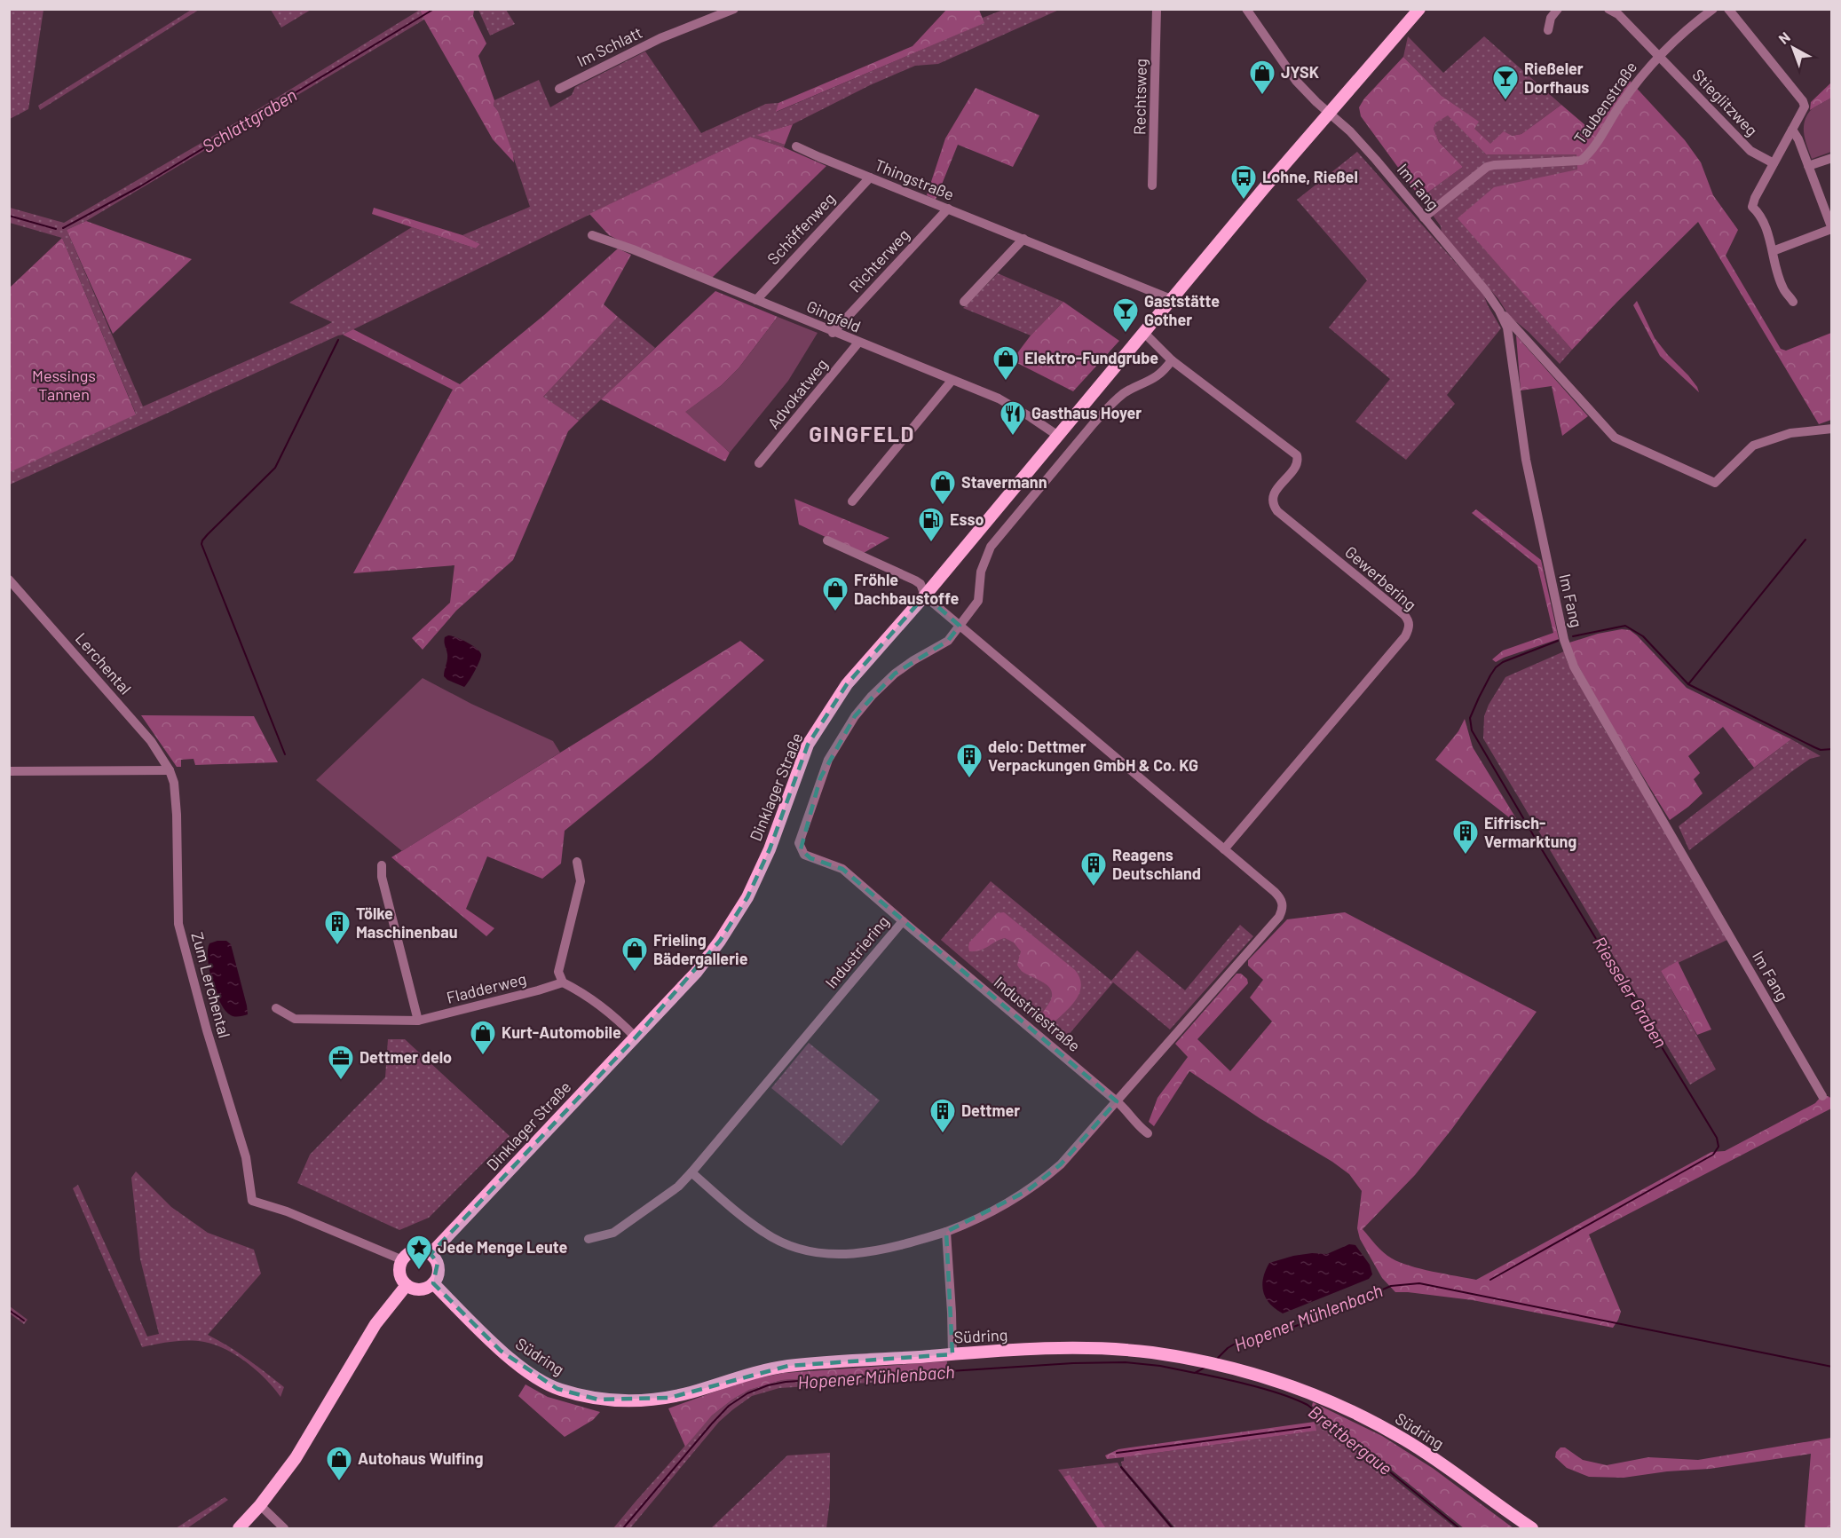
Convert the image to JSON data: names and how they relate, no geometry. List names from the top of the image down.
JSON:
{
  "streets": {
    "main road": ["Dinklager Straße", "Südring"],
    "street": [
      "Im Schlatt",
      "Rechtsweg",
      "Taubenstraße",
      "Stieglitzweg",
      "Thingstraße",
      "Im Fang",
      "Schöffenweg",
      "Richterweg",
      "Gingfeld",
      "Advokatweg",
      "Gewerbering",
      "Lerchental",
      "Industriering",
      "Zum Lerchental",
      "Fladderweg",
      "Industriestraße"
    ]
  },
  "crossings": [
    ["Taubenstraße", "Stieglitzweg"],
    ["Taubenstraße", "Im Fang"],
    ["Thingstraße", "Schöffenweg"],
    ["Thingstraße", "Richterweg"],
    ["Thingstraße", "Dinklager Straße"],
    ["Im Fang", "Dinklager Straße"],
    ["Schöffenweg", "Gingfeld"],
    ["Richterweg", "Gingfeld"],
    ["Gingfeld", "Advokatweg"],
    ["Gingfeld", "Dinklager Straße"],
    ["Gewerbering", "Dinklager Straße"],
    ["Lerchental", "Zum Lerchental"],
    ["Dinklager Straße", "Zum Lerchental"],
    ["Dinklager Straße", "Südring"],
    ["Industriering", "Industriestraße"],
    ["Zum Lerchental", "Südring"]
  ],
  "districts": ["GINGFELD"],
  "water": [
    "Schlattgraben",
    "Riesseler Graben",
    "Hopener Mühlenbach",
    "Brettbergaue"
  ],
  "parks": ["Messings Tannen"],
  "places": {
    "shop": [
      "JYSK",
      "Elektro-Fundgrube",
      "Stavermann",
      "Fröhle Dachbaustoffe",
      "Frieling Bädergallerie",
      "Kurt-Automobile",
      "Autohaus Wulfing"
    ],
    "bar": ["Rießeler Dorfhaus", "Gaststätte Gother"],
    "bus stop": ["Lohne, Rießel"],
    "restaurant": ["Gasthaus Hoyer"],
    "fuel station": ["Esso"],
    "building": [
      "delo: Dettmer Verpackungen GmbH & Co. KG",
      "Eifrisch- Vermarktung",
      "Reagens Deutschland",
      "Tölke Maschinenbau",
      "Dettmer"
    ],
    "office": ["Dettmer delo"],
    "place": ["Jede Menge Leute"]
  },
  "north": "top left"
}
